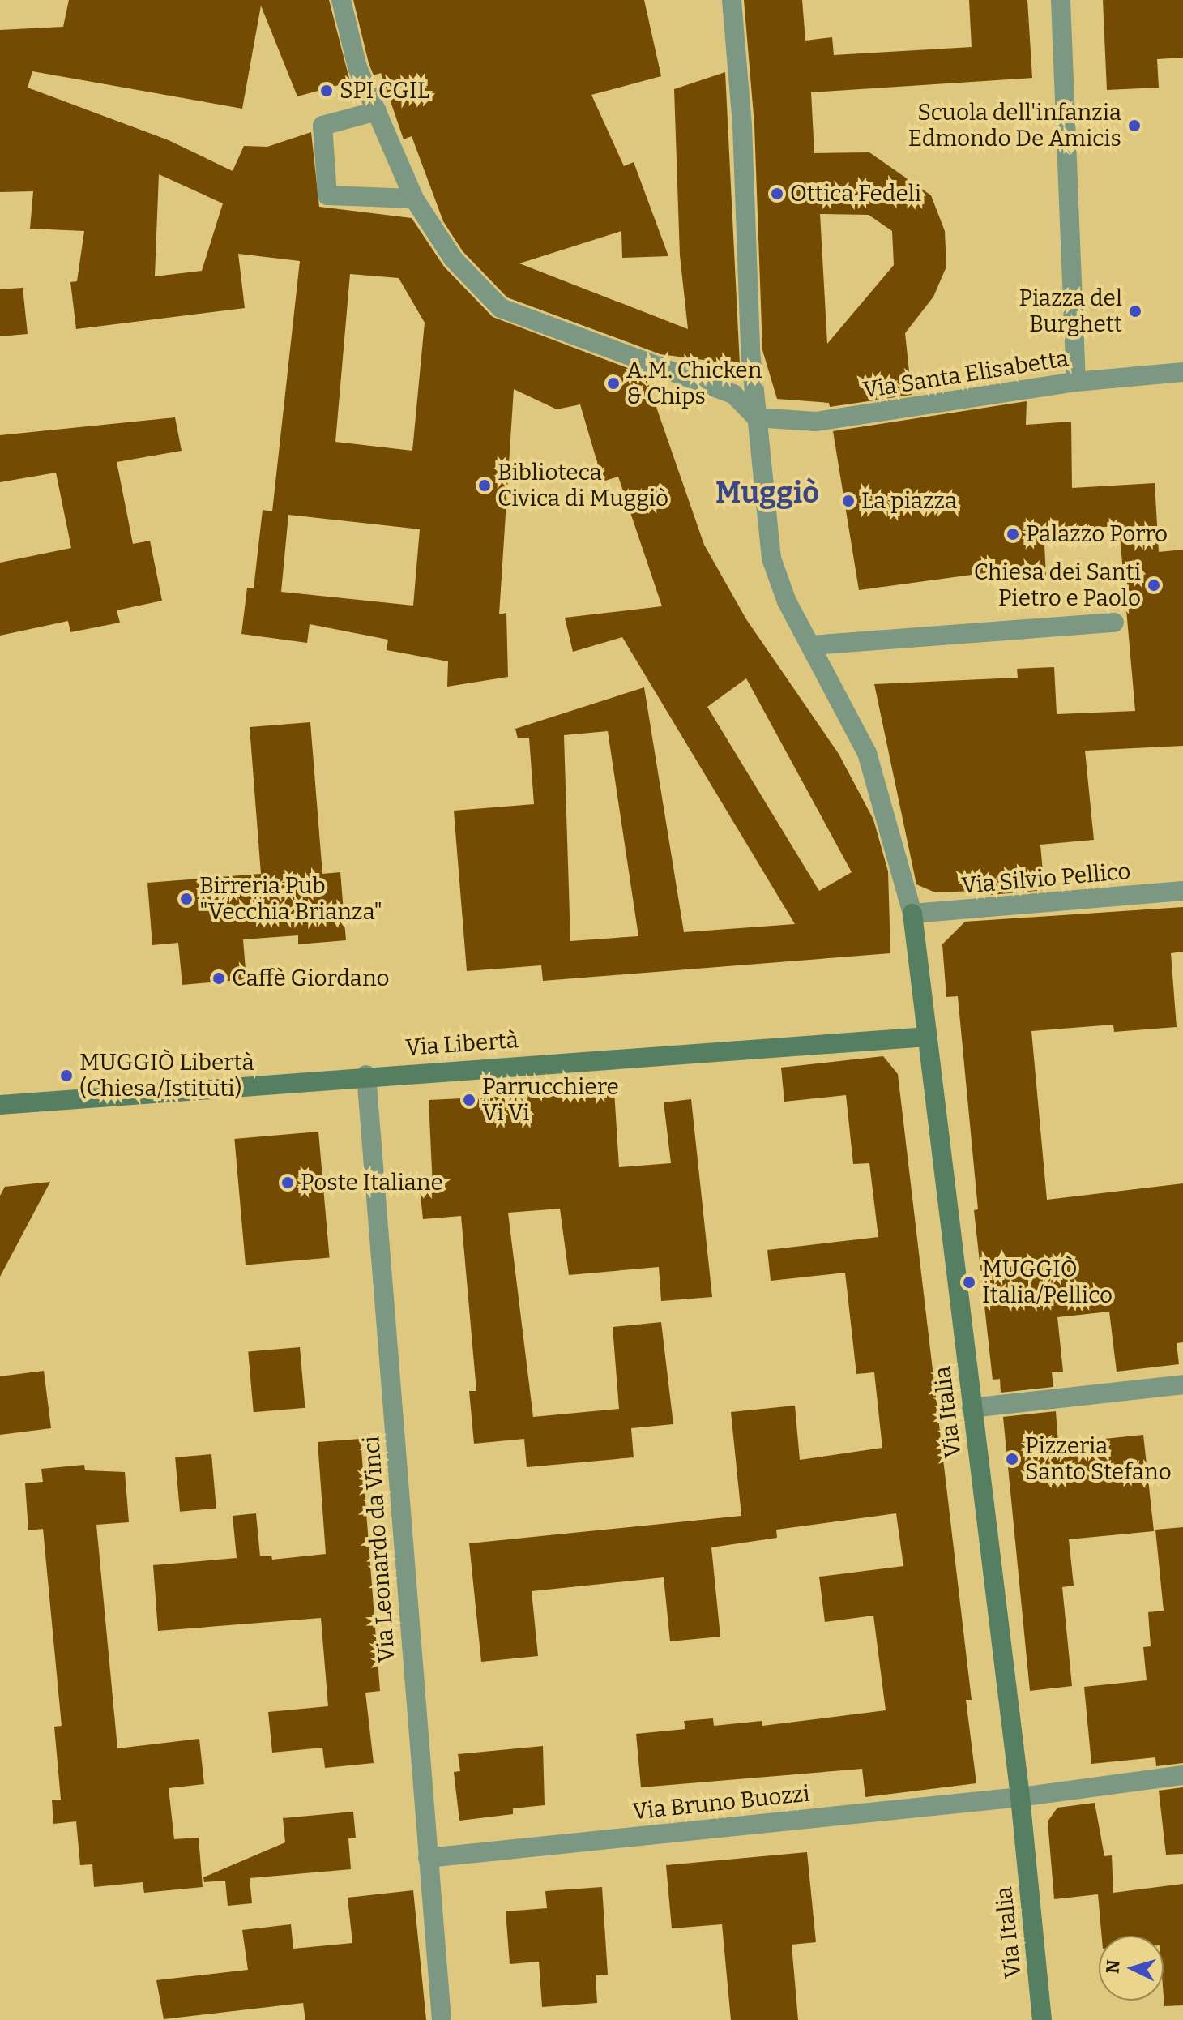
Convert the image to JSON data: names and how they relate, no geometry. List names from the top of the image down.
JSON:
{
  "streets": {
    "street": [
      "Via Santa Elisabetta",
      "Via Silvio Pellico",
      "Via Libertà",
      "Via Italia",
      "Via Leonardo da Vinci",
      "Via Bruno Buozzi"
    ]
  },
  "crossings": [
    ["Via Silvio Pellico", "Via Italia"],
    ["Via Libertà", "Via Italia"],
    ["Via Libertà", "Via Leonardo da Vinci"],
    ["Via Italia", "Via Bruno Buozzi"],
    ["Via Leonardo da Vinci", "Via Bruno Buozzi"]
  ],
  "districts": ["Muggiò"],
  "places": [
    "SPI CGIL",
    "Scuola dell'infanzia Edmondo De Amicis",
    "Ottica Fedeli",
    "Piazza del Burghett",
    "A.M. Chicken & Chips",
    "Biblioteca Civica di Muggiò",
    "La piazza",
    "Palazzo Porro",
    "Chiesa dei Santi Pietro e Paolo",
    "Birreria Pub \"Vecchia Brianza\"",
    "Caffè Giordano",
    "MUGGIÒ Libertà (Chiesa/Istituti)",
    "Parrucchiere Vi Vi",
    "Poste Italiane",
    "MUGGIÒ Italia/Pellico",
    "Pizzeria Santo Stefano"
  ],
  "north": "left"
}
